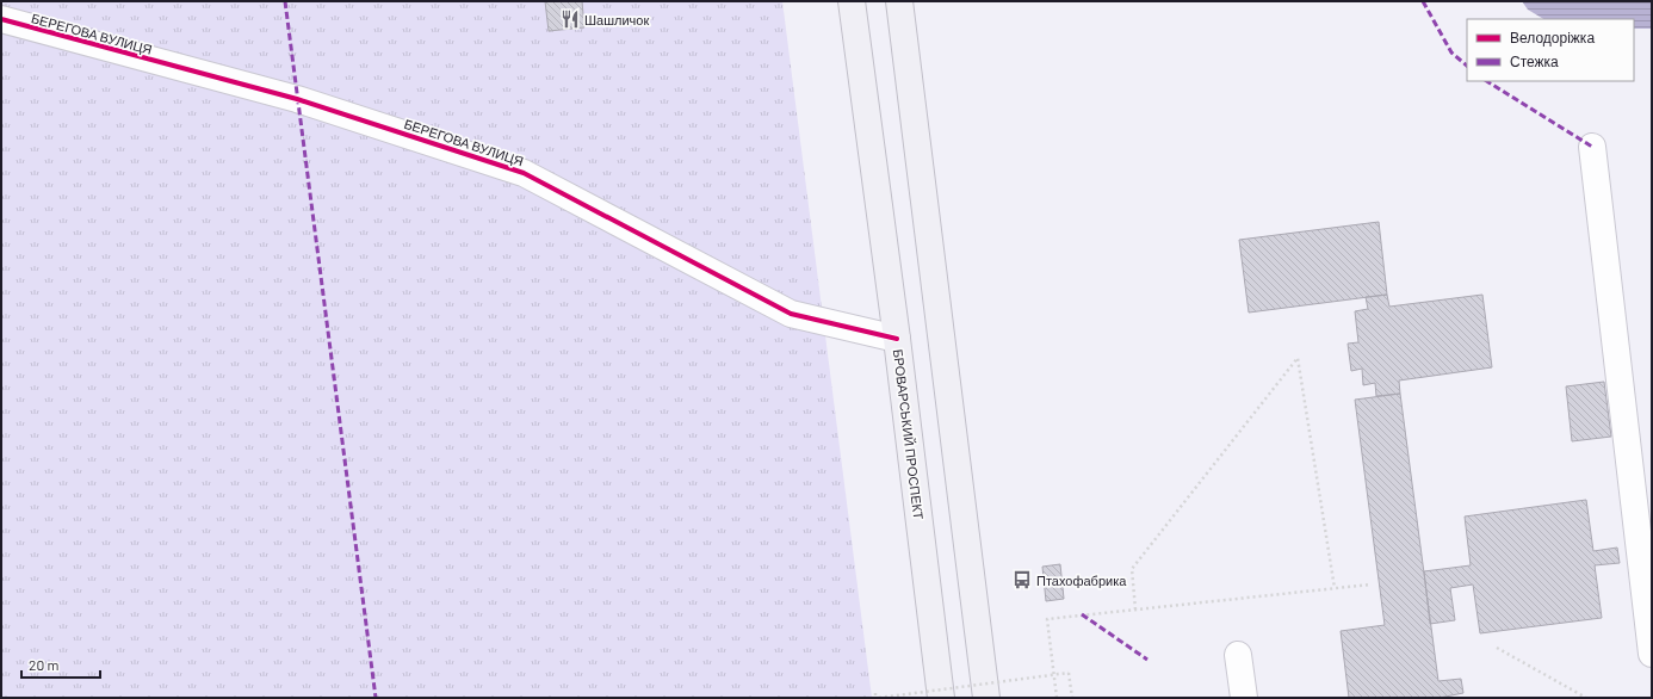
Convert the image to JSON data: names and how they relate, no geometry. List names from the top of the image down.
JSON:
{
  "streets": {
    "highway": ["БРОВАРСЬКИЙ ПРОСПЕКТ"],
    "street": ["БЕРЕГОВА ВУЛИЦЯ"]
  },
  "crossings": [
    ["БЕРЕГОВА ВУЛИЦЯ", "БРОВАРСЬКИЙ ПРОСПЕКТ"]
  ],
  "places": {
    "restaurant": ["Шашличок"],
    "bus stop": ["Птахофабрика"]
  },
  "legend": ["Велодоріжка", "Стежка"],
  "scale_bar": "20 m"
}
